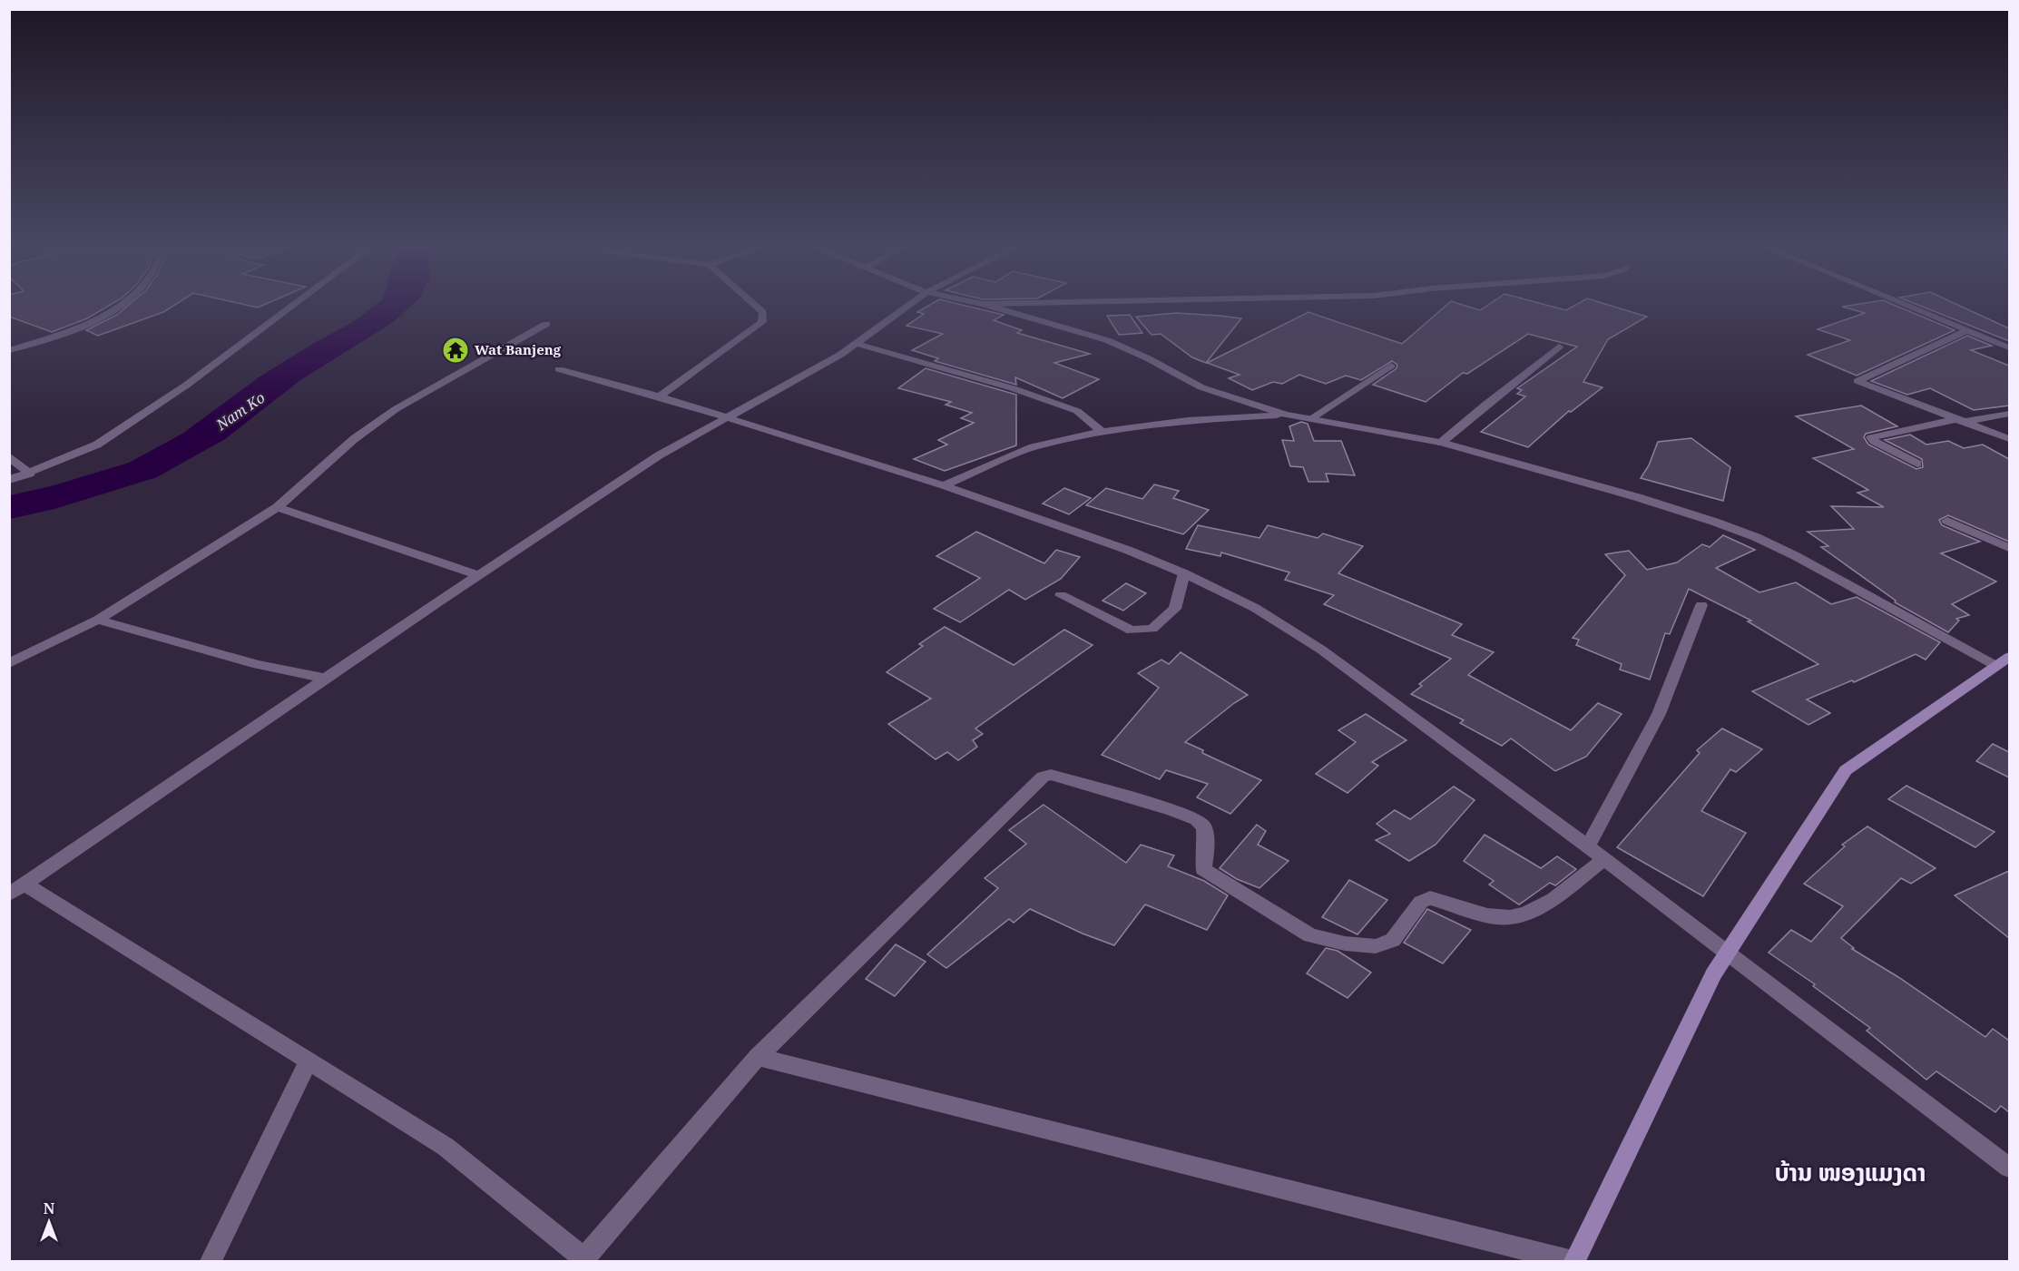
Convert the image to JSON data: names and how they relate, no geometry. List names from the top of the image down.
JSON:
{
  "districts": ["ບ້ານ ໜອງແມງດາ"],
  "water": ["Nam Ko"],
  "places": {
    "temple": ["Wat Banjeng"]
  },
  "north": "top"
}
